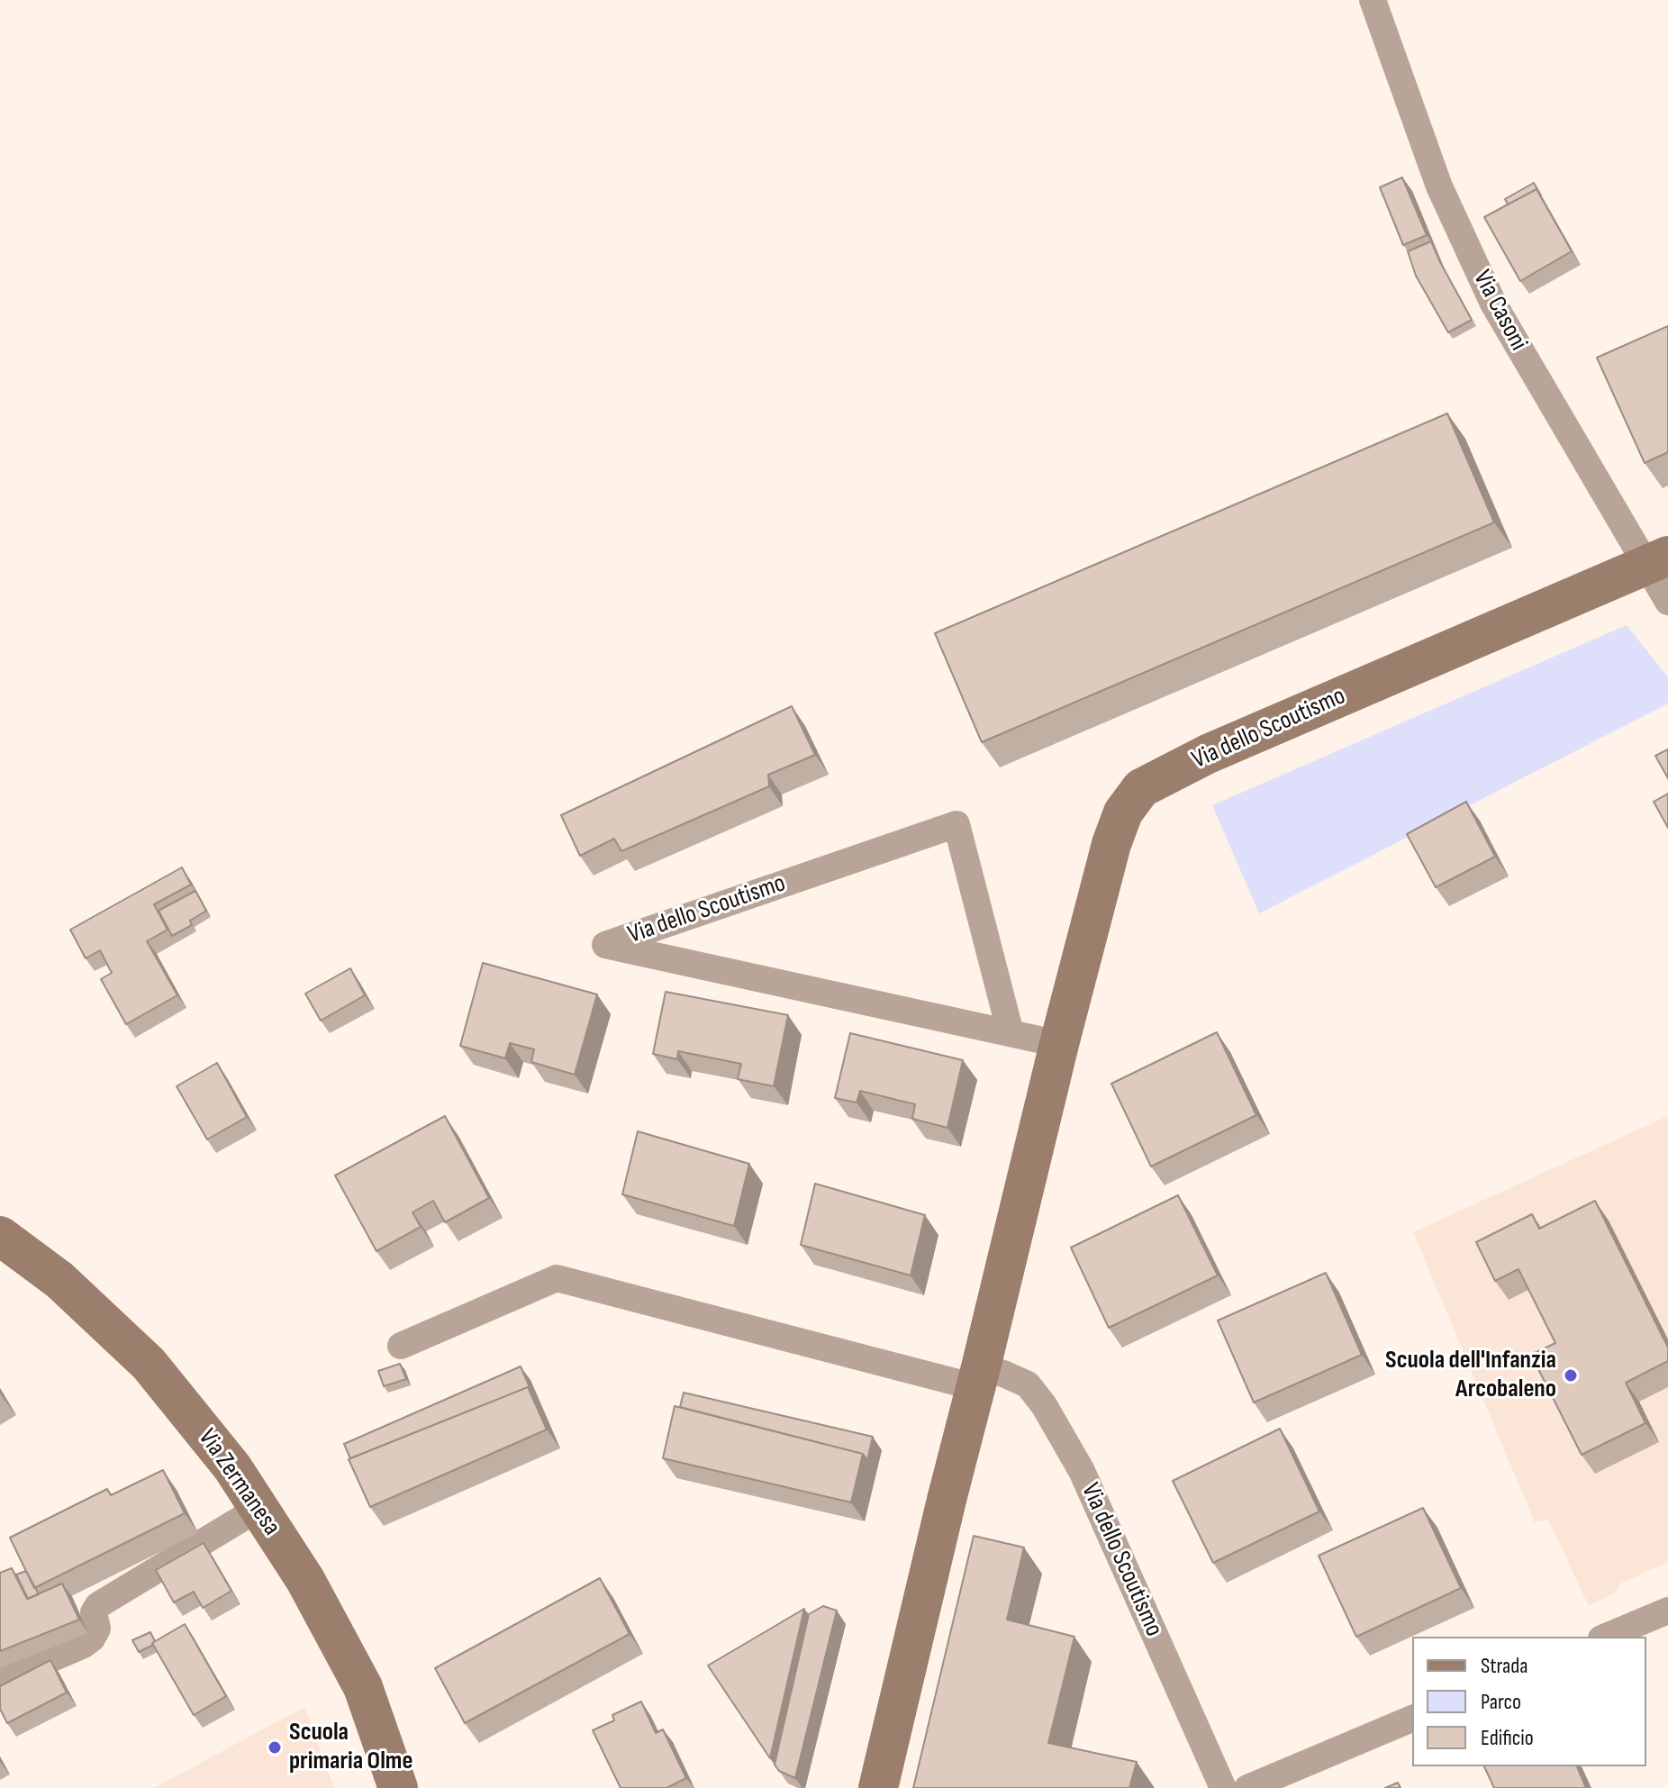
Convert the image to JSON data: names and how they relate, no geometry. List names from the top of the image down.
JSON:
{
  "streets": {
    "street": ["Via Casoni", "Via dello Scoutismo", "Via Zermanesa"]
  },
  "crossings": [
    ["Via Casoni", "Via dello Scoutismo"]
  ],
  "places": ["Scuola dell'Infanzia Arcobaleno", "Scuola primaria Olme"],
  "legend": ["Strada", "Parco", "Edificio"]
}
